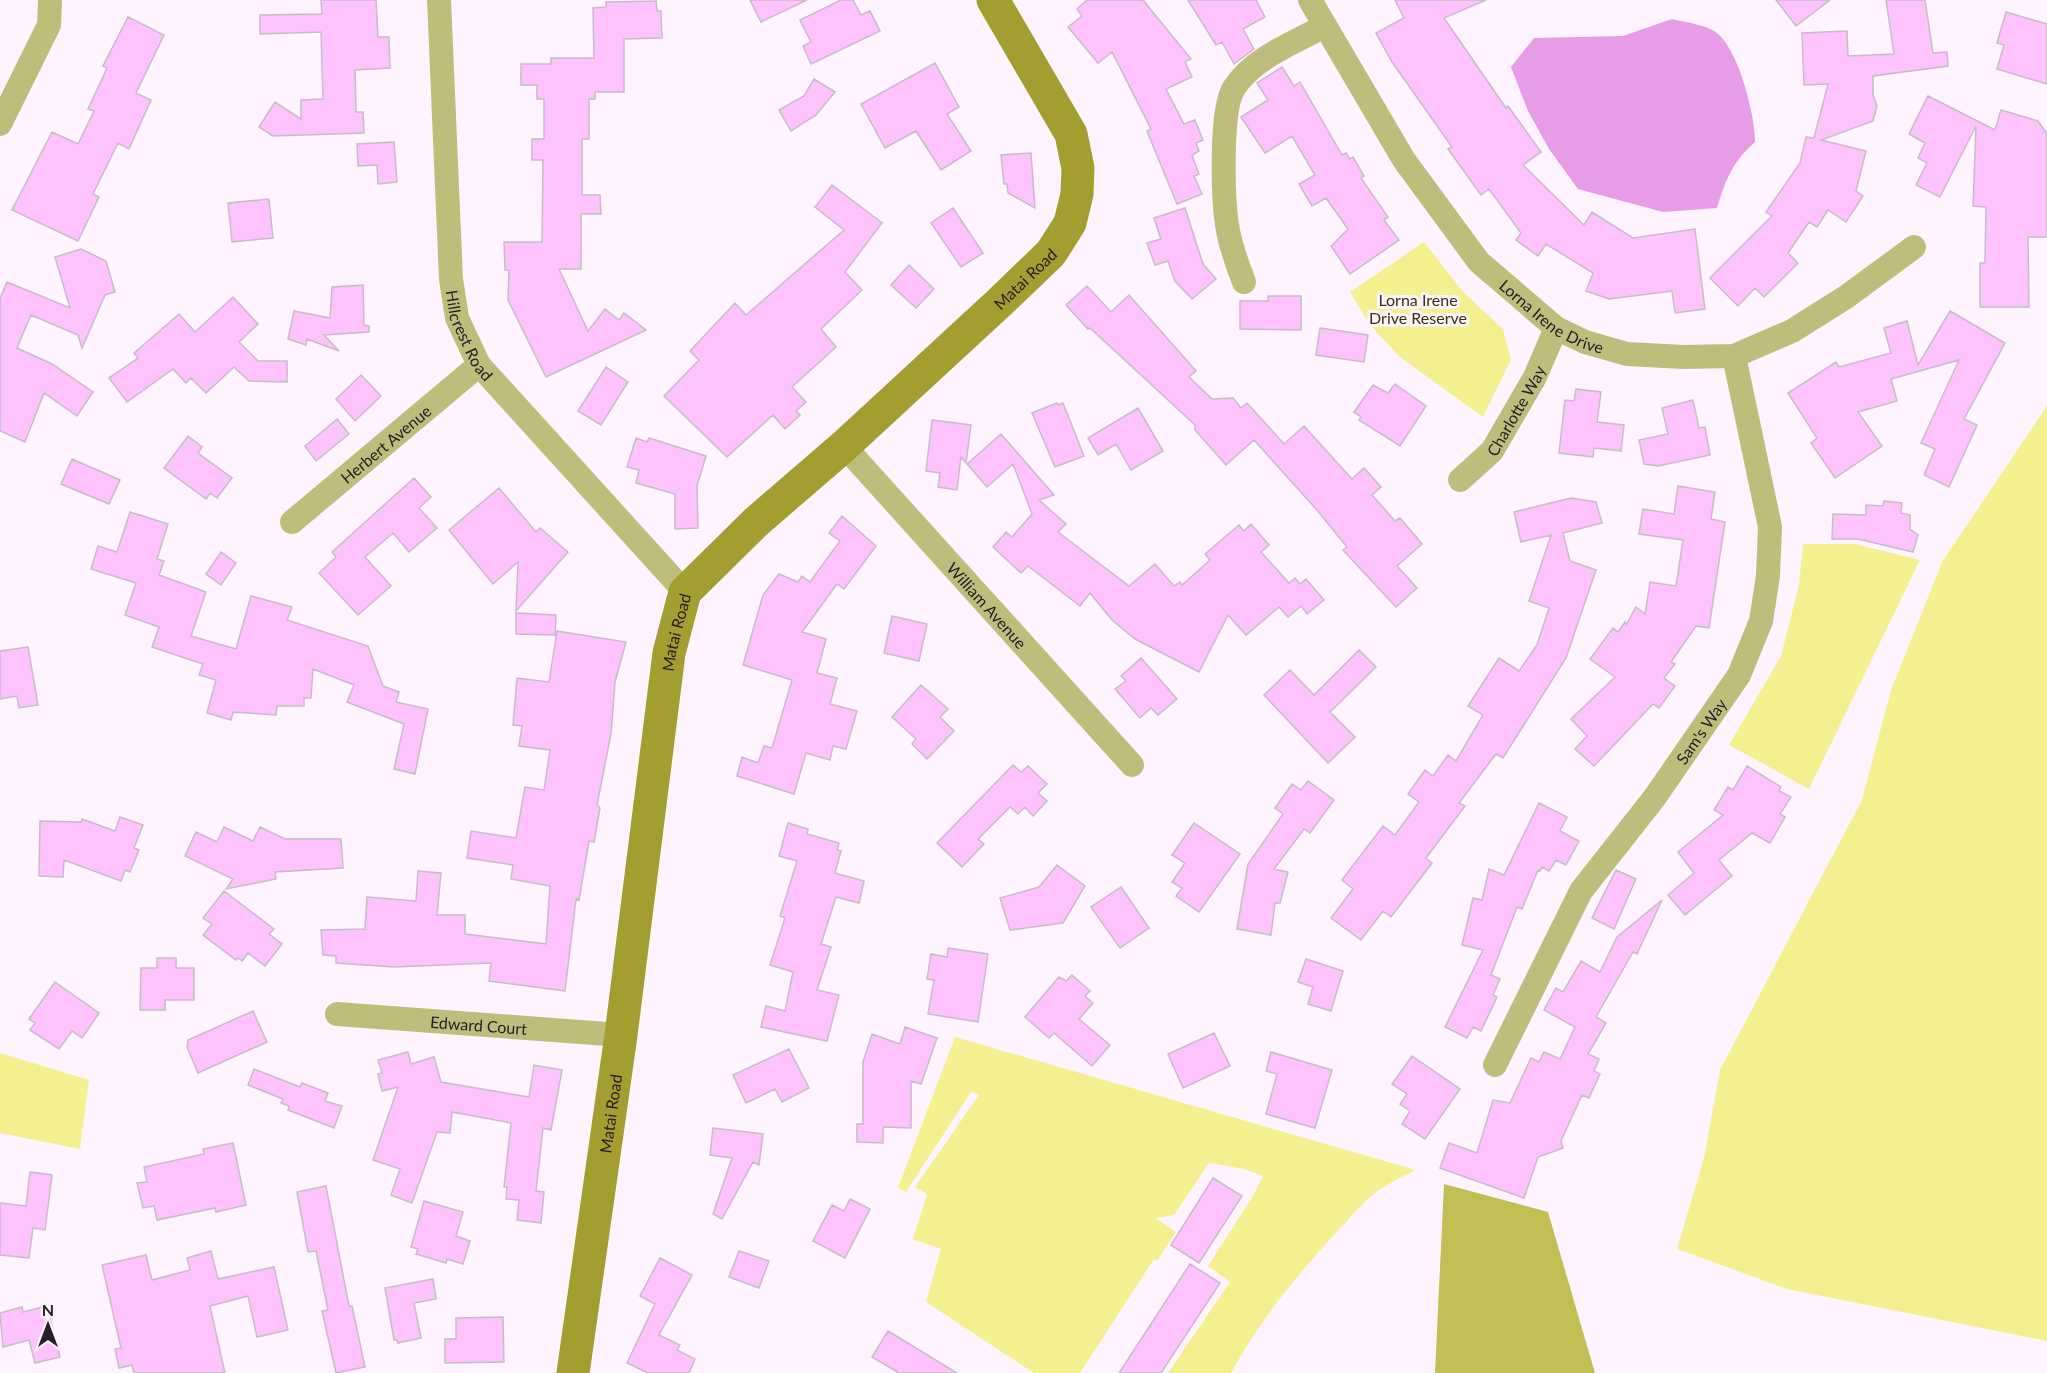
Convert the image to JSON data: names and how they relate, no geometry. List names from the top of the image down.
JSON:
{
  "streets": {
    "street": [
      "Matai Road",
      "Lorna Irene Drive",
      "Hillcrest Road",
      "Charlotte Way",
      "Herbert Avenue",
      "William Avenue",
      "Sam's Way",
      "Edward Court"
    ]
  },
  "crossings": [
    ["Matai Road", "Hillcrest Road"],
    ["Matai Road", "William Avenue"],
    ["Matai Road", "Edward Court"],
    ["Lorna Irene Drive", "Charlotte Way"],
    ["Lorna Irene Drive", "Sam's Way"],
    ["Hillcrest Road", "Herbert Avenue"]
  ],
  "parks": ["Lorna Irene Drive Reserve"],
  "north": "top"
}
